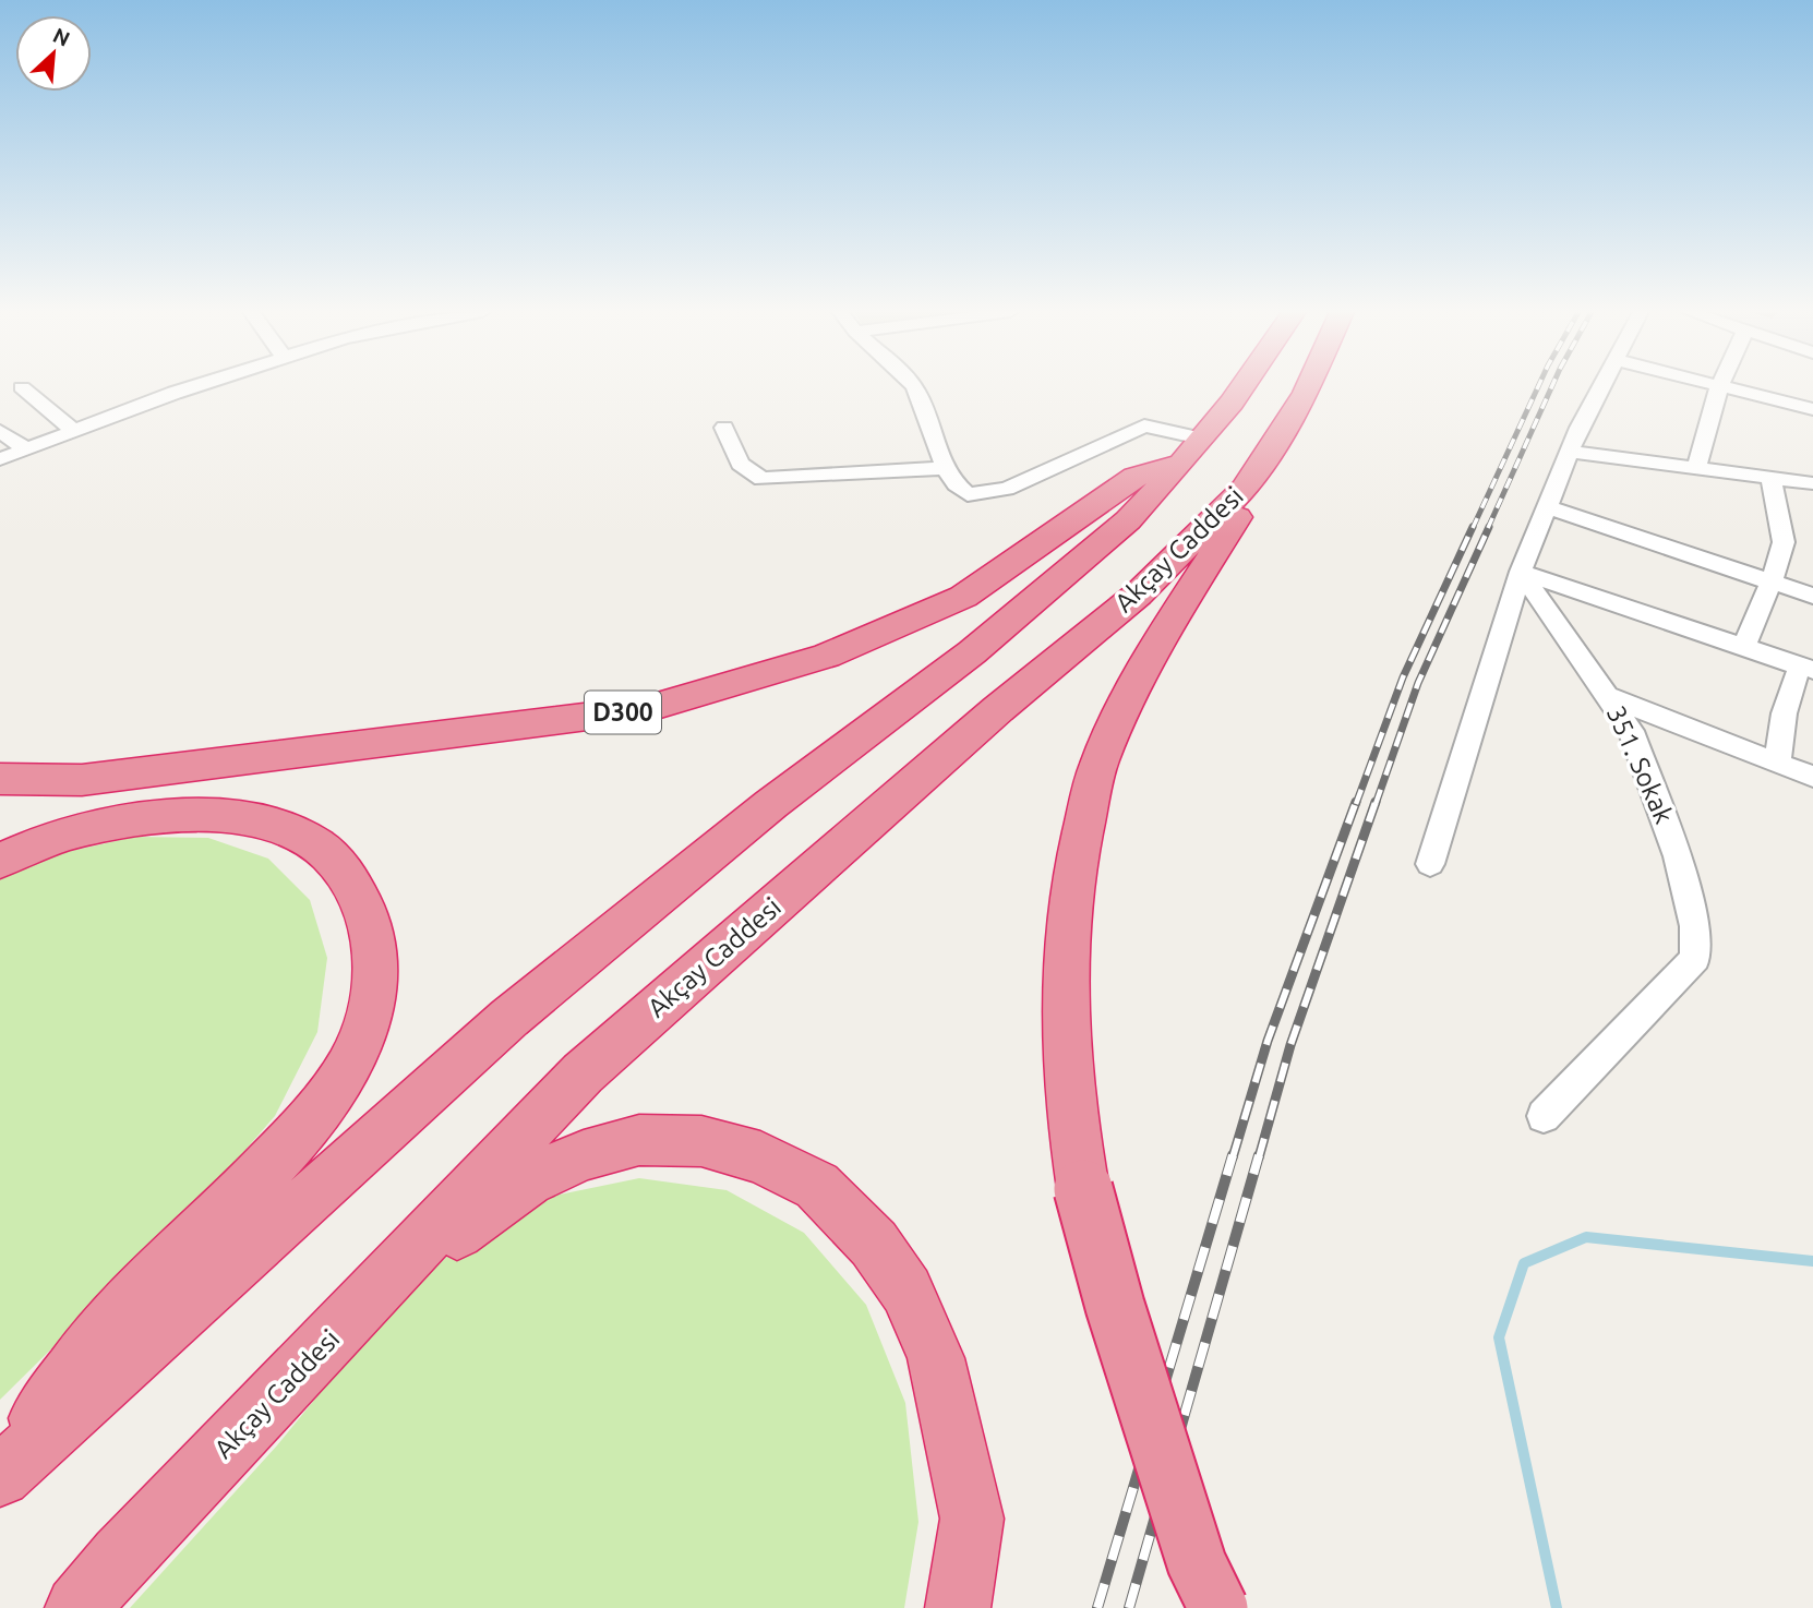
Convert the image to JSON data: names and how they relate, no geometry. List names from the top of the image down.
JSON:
{
  "streets": {
    "highway": ["Akçay Caddesi", "D300"],
    "street": ["351. Sokak"]
  },
  "north": "top right"
}
